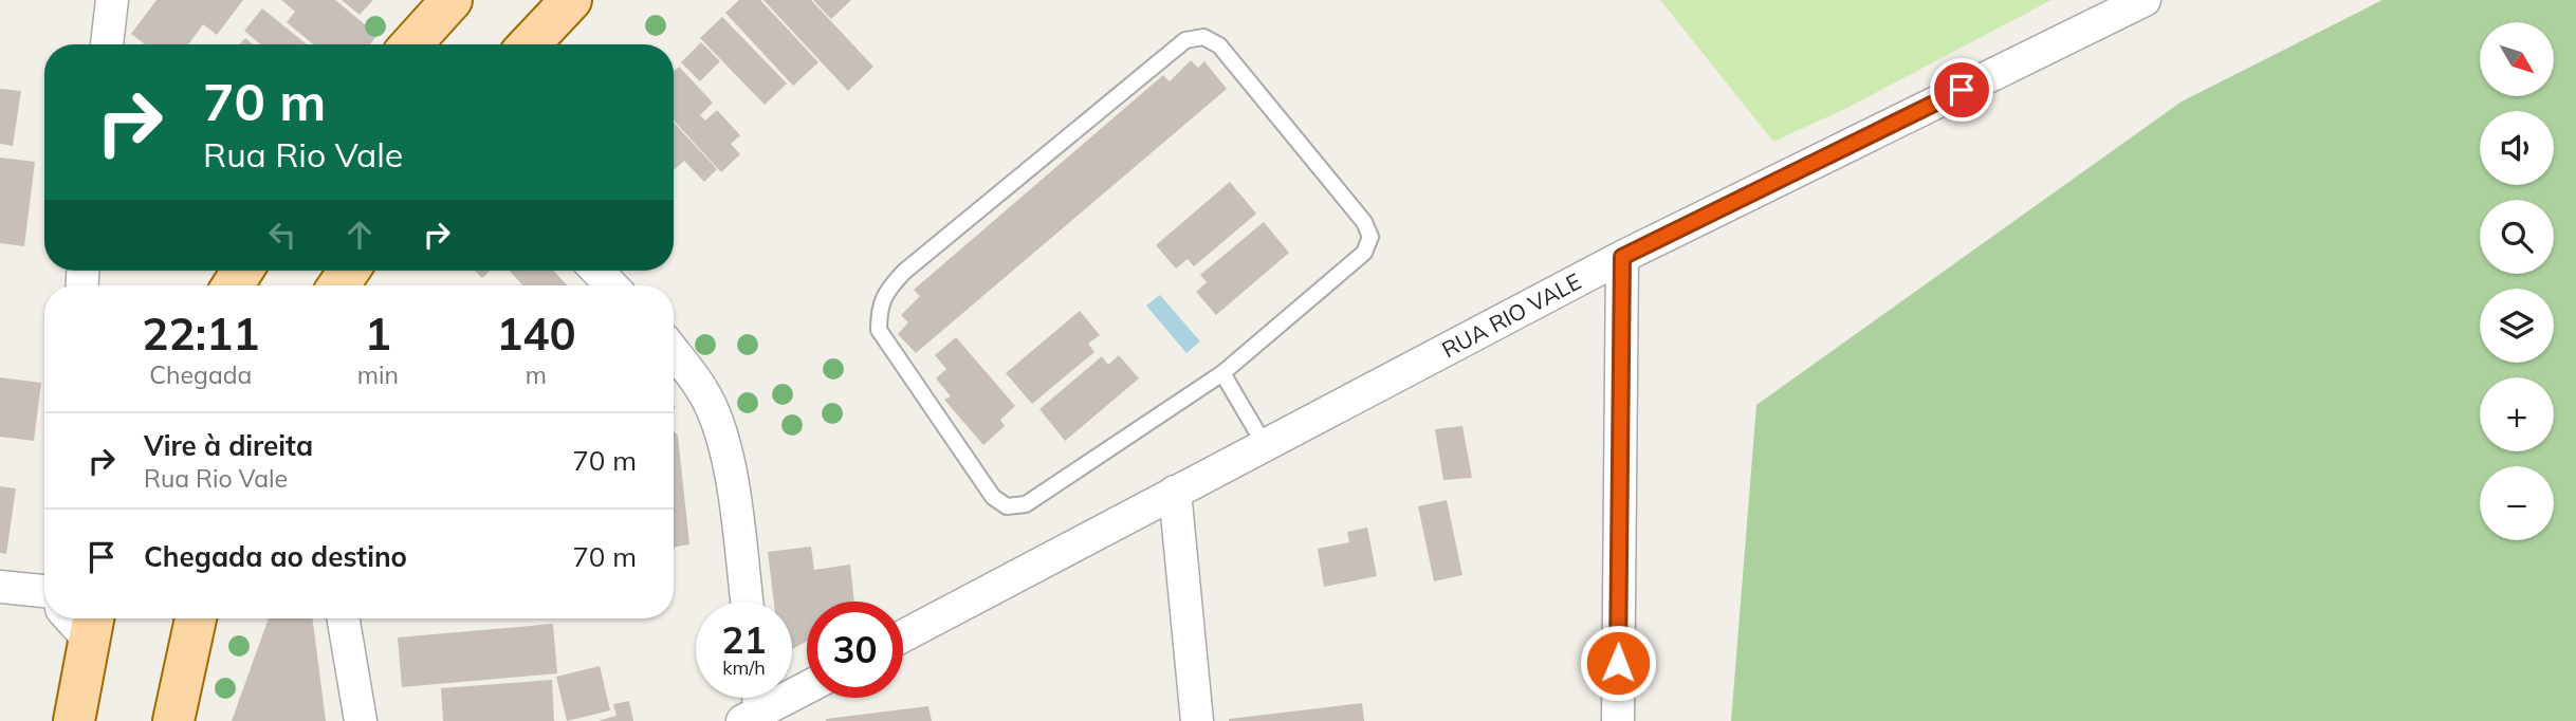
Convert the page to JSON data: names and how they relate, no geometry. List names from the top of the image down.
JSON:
{
  "streets": {
    "street": ["RUA RIO VALE"]
  },
  "north": "bottom right",
  "page": {
    "map_buttons": ["+", "−"],
    "turn": ["70 m", "Rua Rio Vale"],
    "eta": [
      "22:11",
      "Chegada",
      "1",
      "min",
      "140",
      "m"
    ],
    "list": [
      {
        "name": "Vire à direita",
        "note": "Rua Rio Vale",
        "value": "70 m"
      },
      {
        "name": "Chegada ao destino",
        "value": "70 m"
      }
    ],
    "speed": "21 km/h",
    "limit": "30"
  }
}
